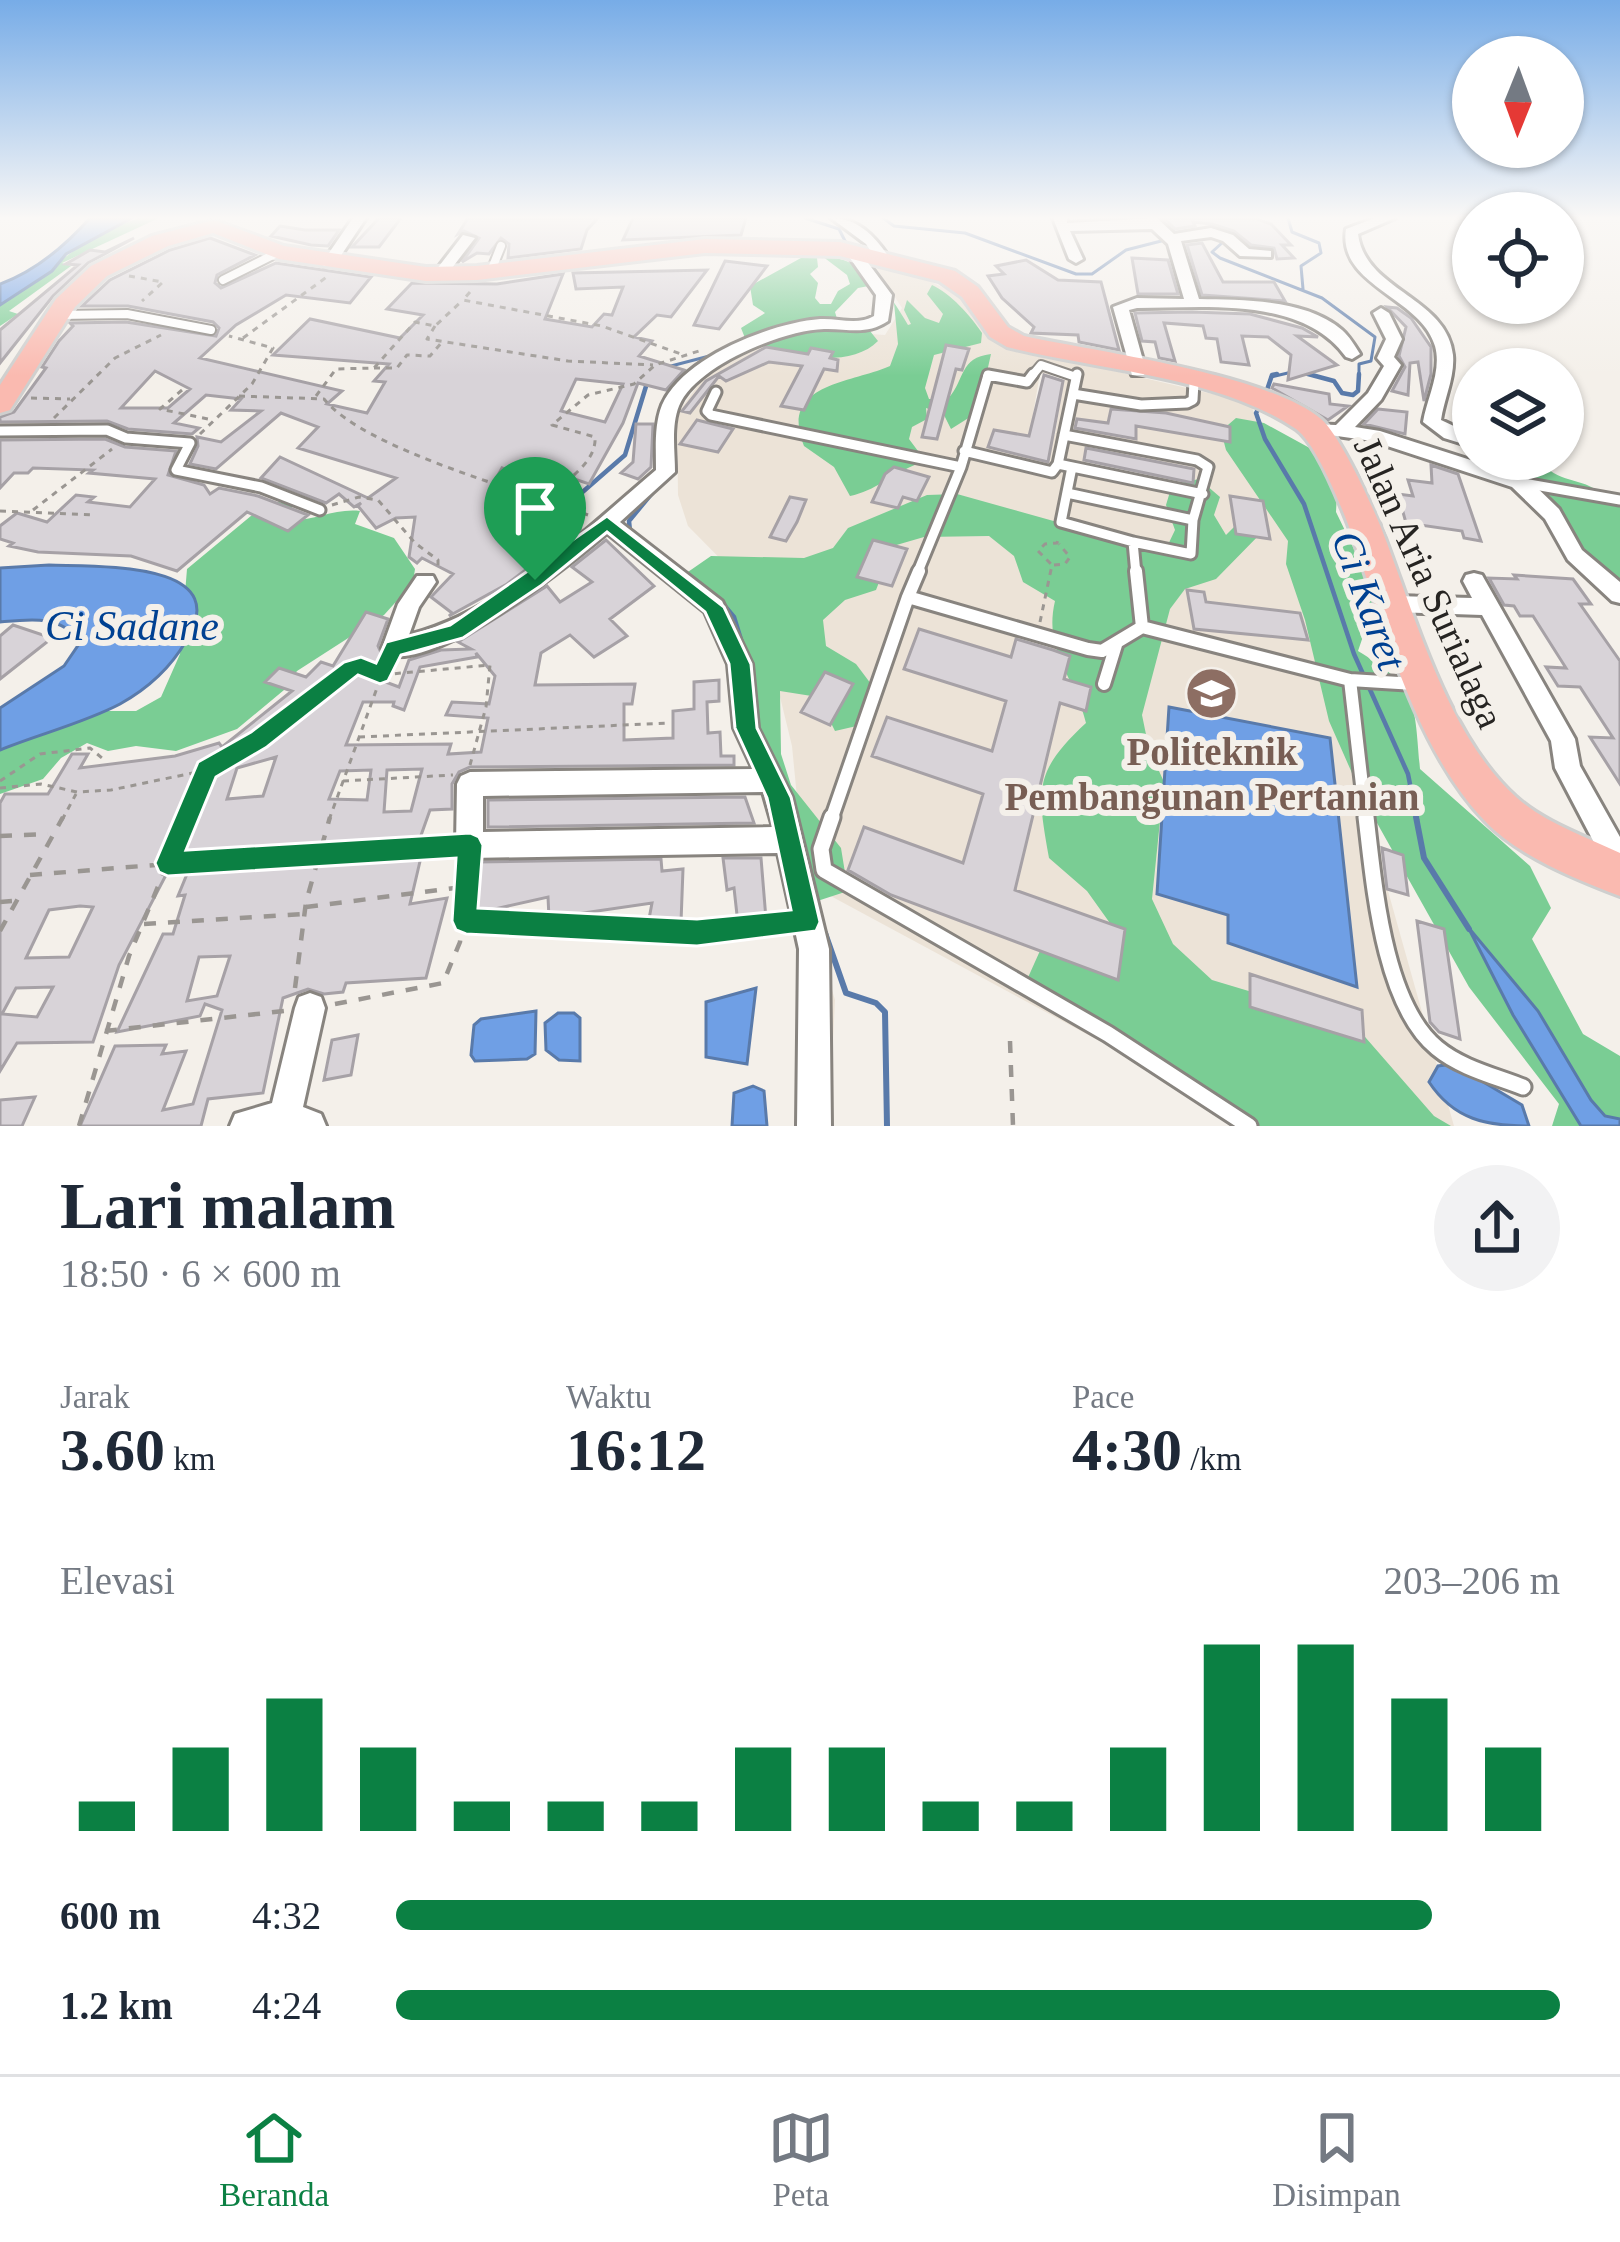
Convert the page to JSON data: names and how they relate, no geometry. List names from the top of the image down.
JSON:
{
  "streets": {
    "main road": ["Jalan Aria Surialaga"]
  },
  "water": ["Ci Karet", "Ci Sadane"],
  "places": {
    "school or university": ["Politeknik Pembangunan Pertanian"]
  },
  "north": "bottom",
  "page": {
    "heading": ["Lari malam", "18:50 · 6 × 600 m"],
    "stats": [
      ["Jarak", "3.60 km"],
      ["Waktu", "16:12"],
      ["Pace", "4:30 /km"]
    ],
    "chart": ["Elevasi", "203–206 m"],
    "list": [
      {
        "name": "600 m",
        "note": "4:32"
      },
      {
        "name": "1.2 km",
        "note": "4:24"
      }
    ],
    "tabs": ["Beranda", "Peta", "Disimpan"]
  }
}
